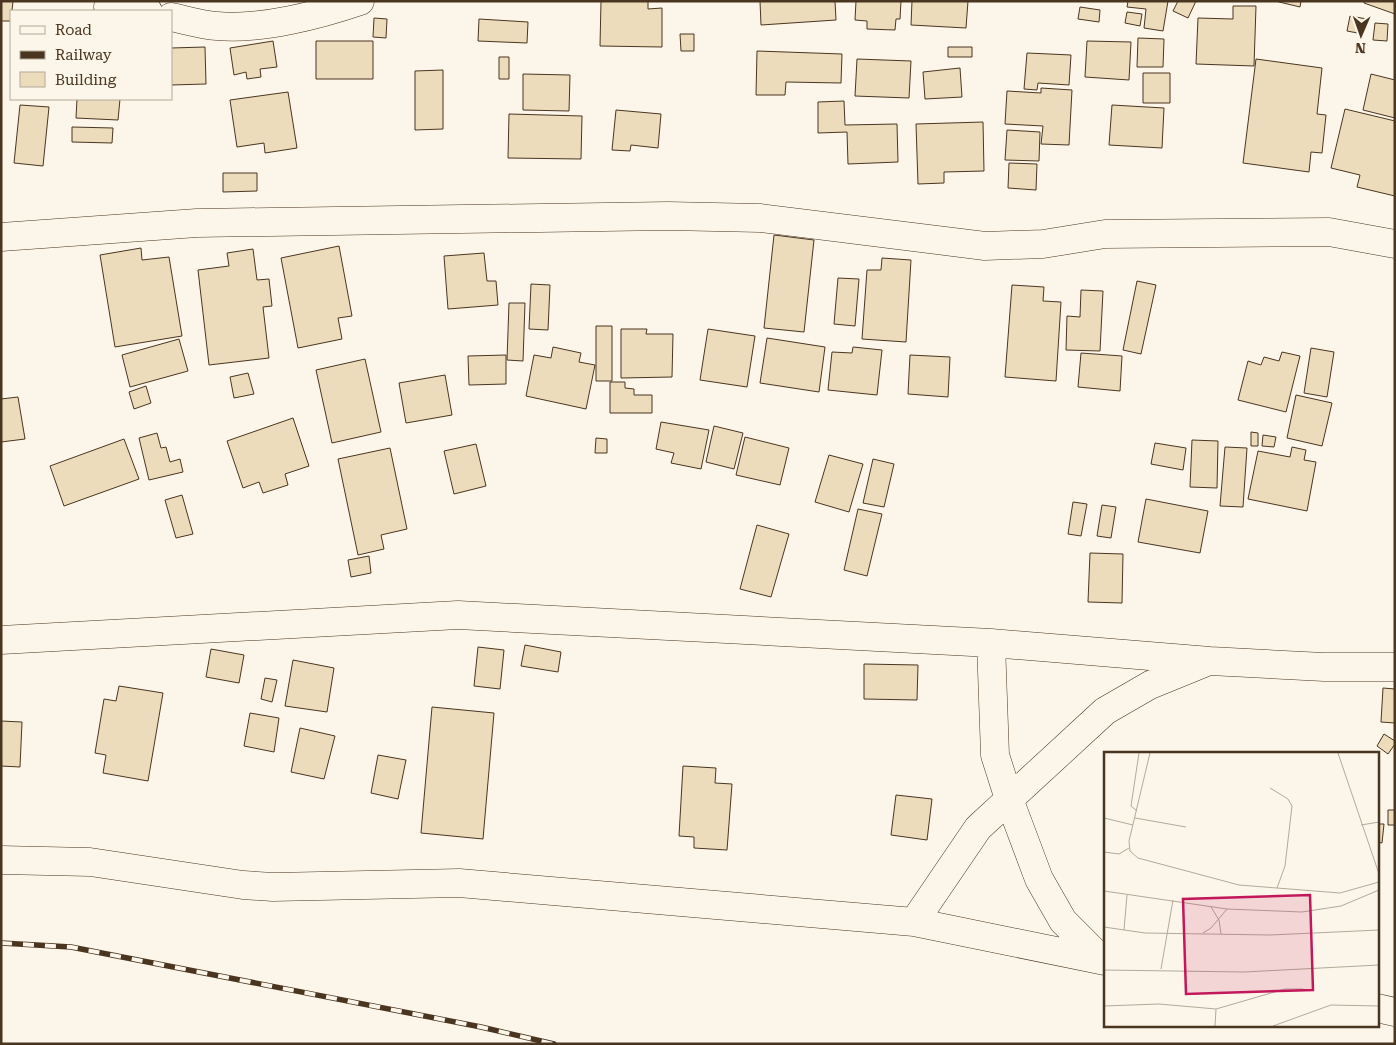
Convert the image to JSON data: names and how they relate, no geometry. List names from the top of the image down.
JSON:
{
  "legend": ["Road", "Railway", "Building"],
  "north": "bottom"
}
